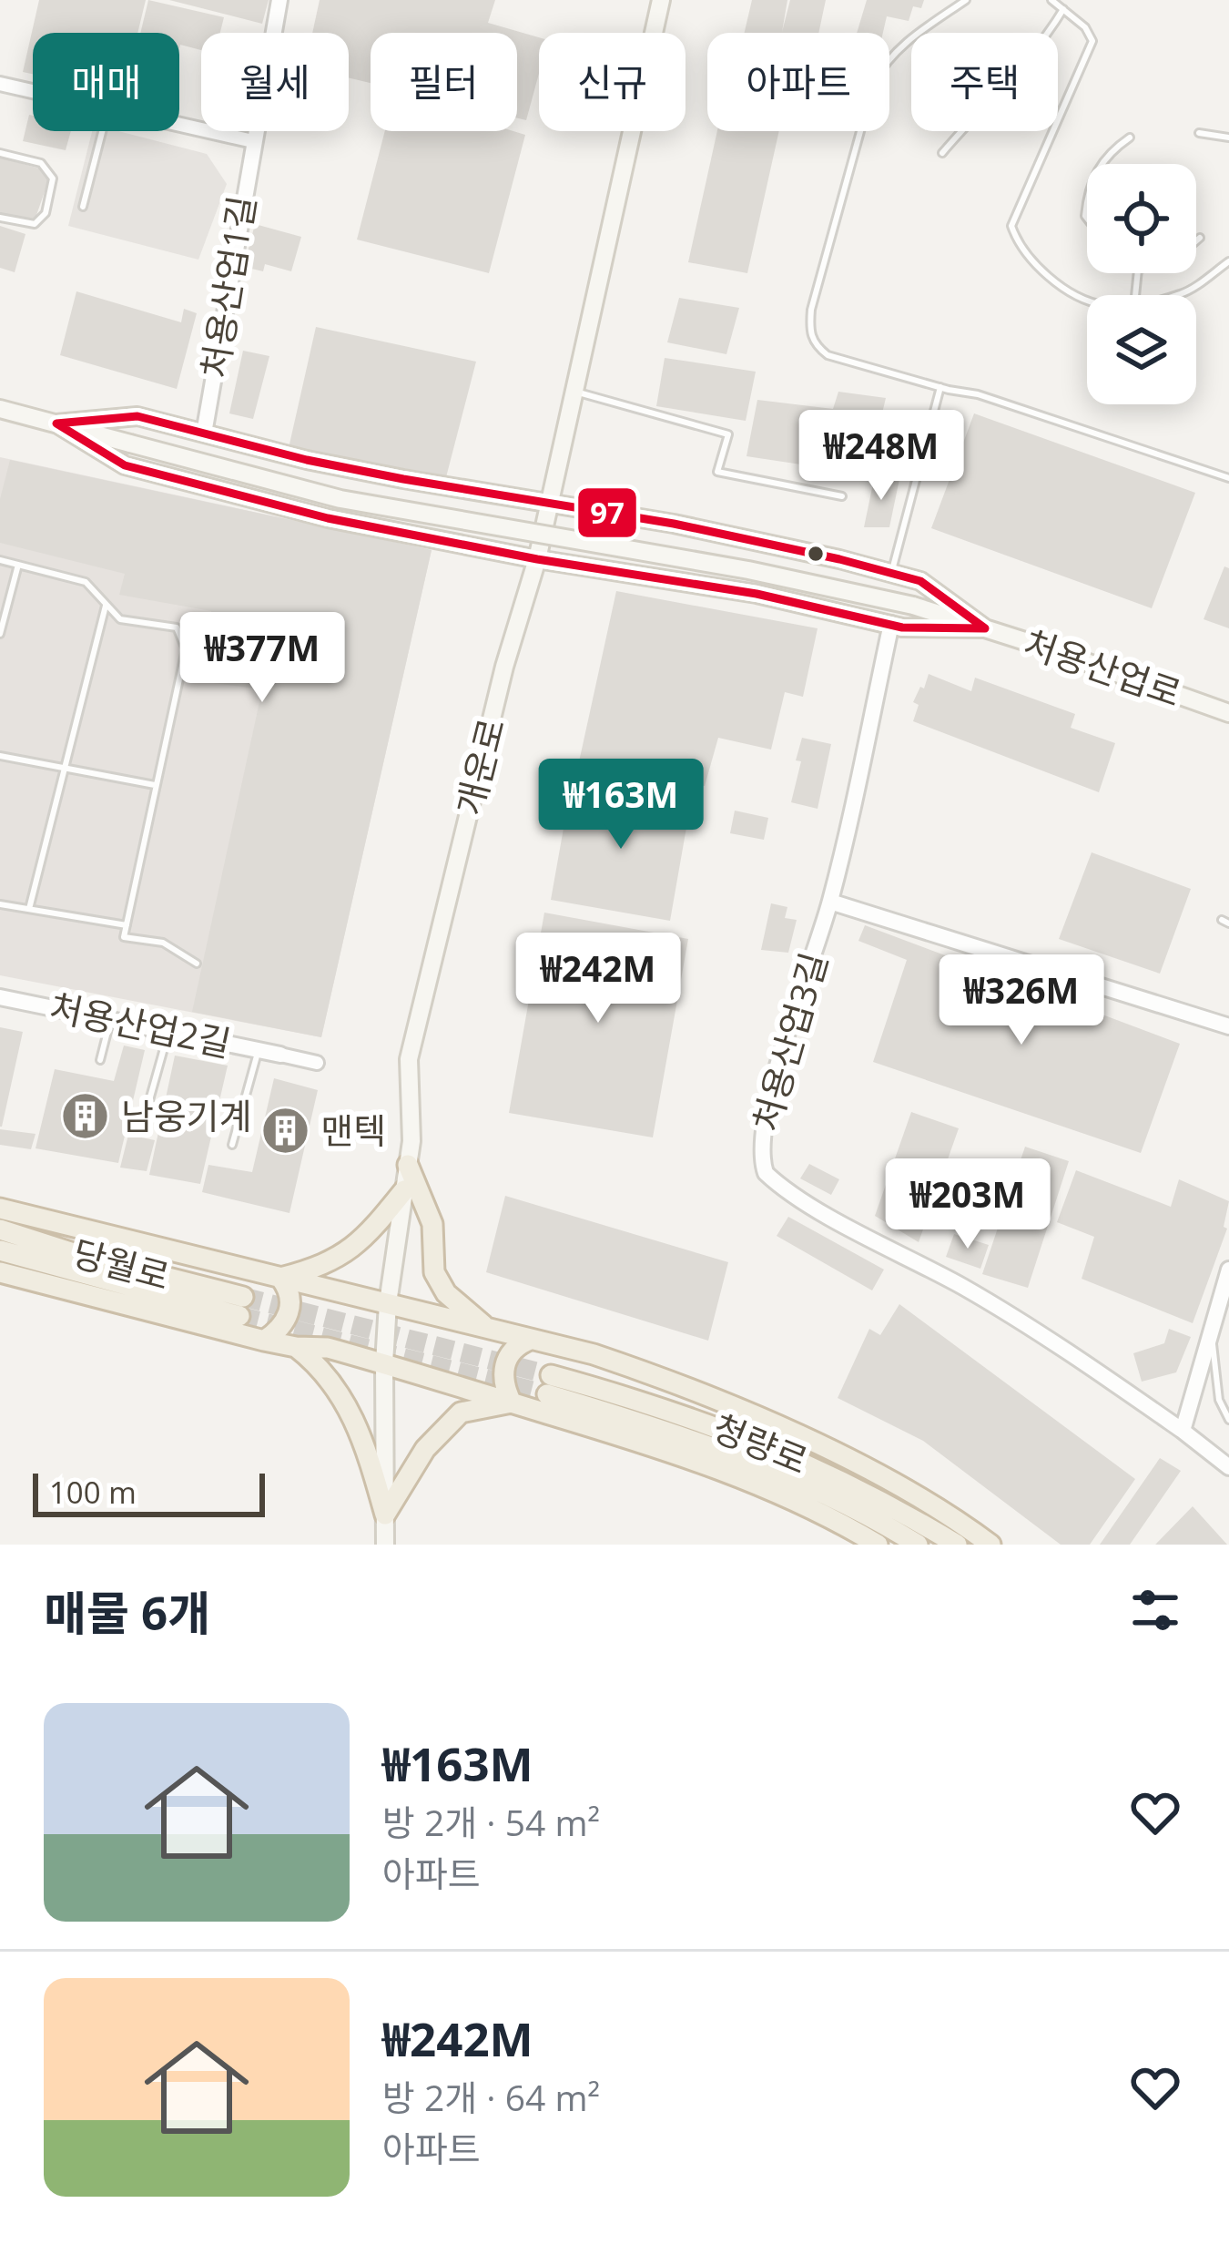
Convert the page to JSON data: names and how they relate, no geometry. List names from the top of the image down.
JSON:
{
  "streets": {
    "highway": ["당월로", "청량로"],
    "main road": ["처용산업로", "개운로"],
    "street": ["처용산업1길", "처용산업2길", "처용산업3길"]
  },
  "places": {
    "building": ["남웅기계", "맨텍"]
  },
  "lines": ["transit line 97"],
  "scale_bar": "100 m",
  "page": {
    "chip": [
      "매매",
      "월세",
      "필터",
      "신규",
      "아파트",
      "주택"
    ],
    "price": [
      "₩248M",
      "₩377M",
      "₩163M",
      "₩242M",
      "₩326M",
      "₩203M"
    ],
    "scale": "100 m",
    "heading": "매물 6개",
    "list": [
      {
        "name": "₩163M",
        "note": "방 2개 · 54 m² · 아파트"
      },
      {
        "name": "₩242M",
        "note": "방 2개 · 64 m² · 아파트"
      }
    ]
  }
}
